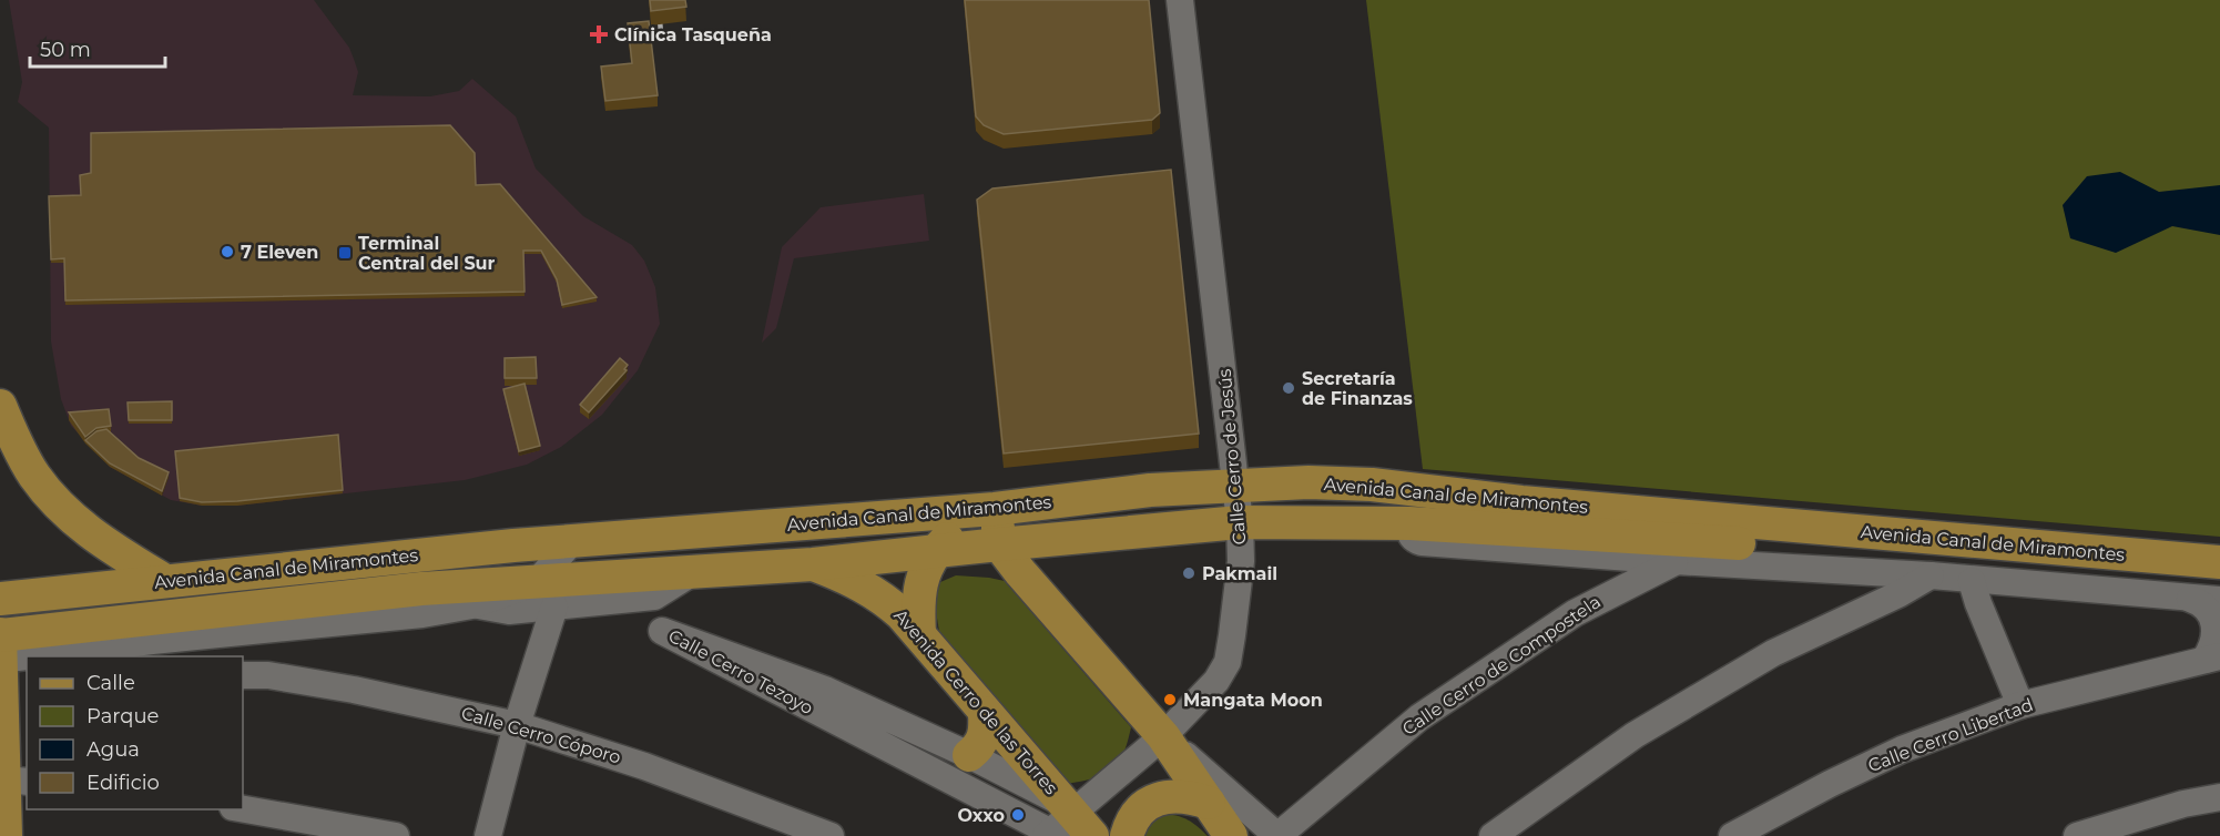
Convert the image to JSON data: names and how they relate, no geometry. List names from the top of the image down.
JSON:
{
  "streets": {
    "main road": ["Avenida Canal de Miramontes", "Avenida Cerro de las Torres"],
    "street": [
      "Calle Cerro de Jesús",
      "Calle Cerro de Compostela",
      "Calle Cerro Tezoyo",
      "Calle Cerro Cóporo",
      "Calle Cerro Libertad"
    ]
  },
  "crossings": [
    ["Calle Cerro de Jesús", "Avenida Canal de Miramontes"],
    ["Calle Cerro de Jesús", "Calle Cerro Tezoyo"],
    ["Calle Cerro de Jesús", "Avenida Cerro de las Torres"],
    ["Avenida Canal de Miramontes", "Calle Cerro de Compostela"],
    ["Avenida Canal de Miramontes", "Avenida Cerro de las Torres"],
    ["Calle Cerro Tezoyo", "Avenida Cerro de las Torres"]
  ],
  "places": {
    "health": ["Clínica Tasqueña"],
    "other": [
      "7 Eleven",
      "Secretaría de Finanzas",
      "Pakmail",
      "Mangata Moon",
      "Oxxo"
    ],
    "transit": ["Terminal Central del Sur"]
  },
  "legend": [
    "Calle",
    "Parque",
    "Agua",
    "Edificio"
  ],
  "scale_bar": "50 m"
}
